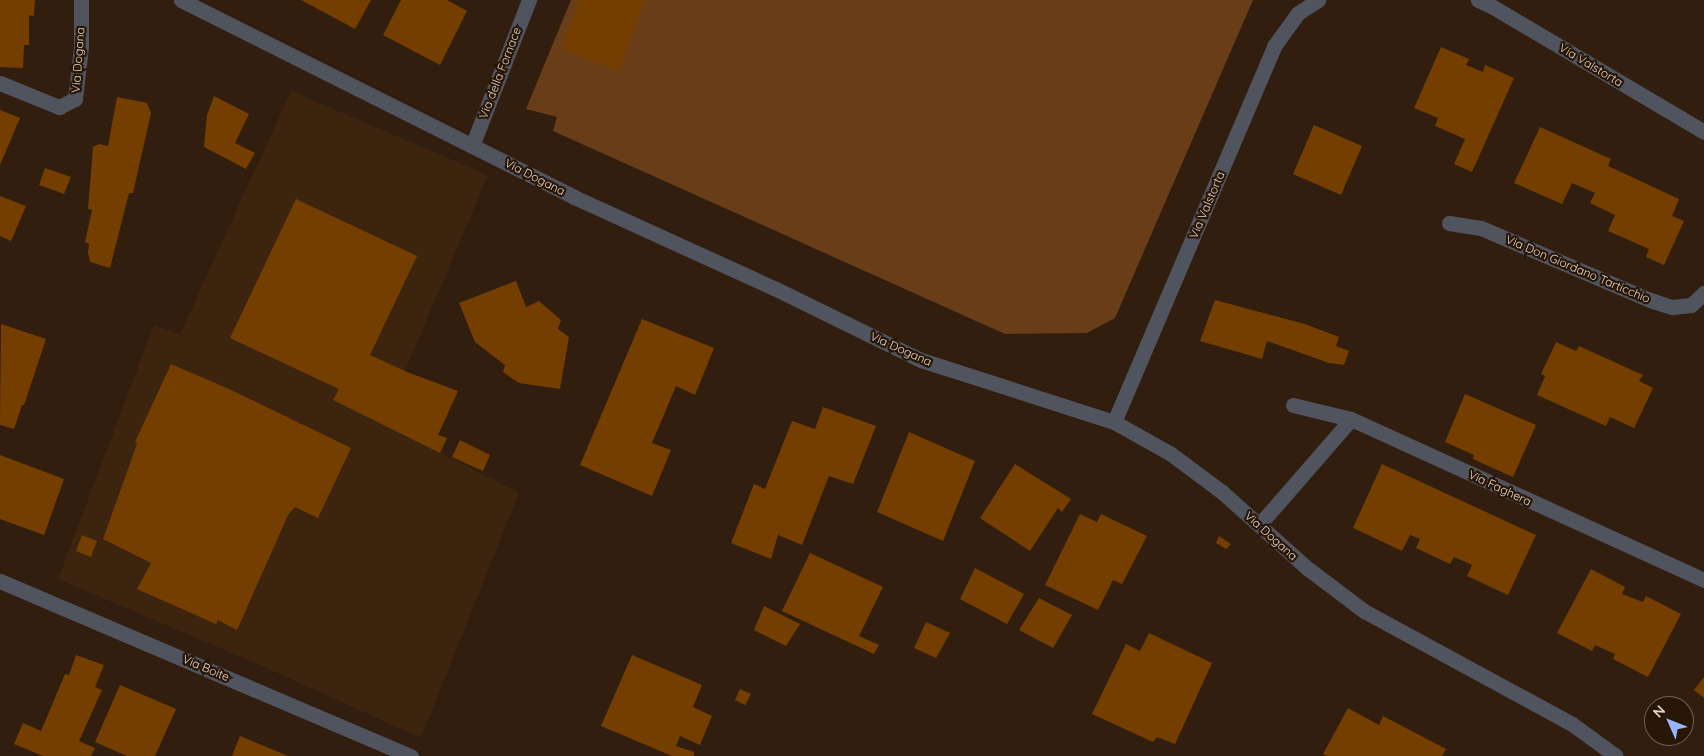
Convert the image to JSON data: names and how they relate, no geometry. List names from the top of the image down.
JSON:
{
  "streets": {
    "street": [
      "Via Dogana",
      "Via Valstorta",
      "Via della Fornace",
      "Via Don Giordano Tarticchio",
      "Via Faghera",
      "Via Boite"
    ]
  },
  "crossings": [
    ["Via Dogana", "Via Valstorta"],
    ["Via Dogana", "Via della Fornace"]
  ],
  "north": "top left"
}
